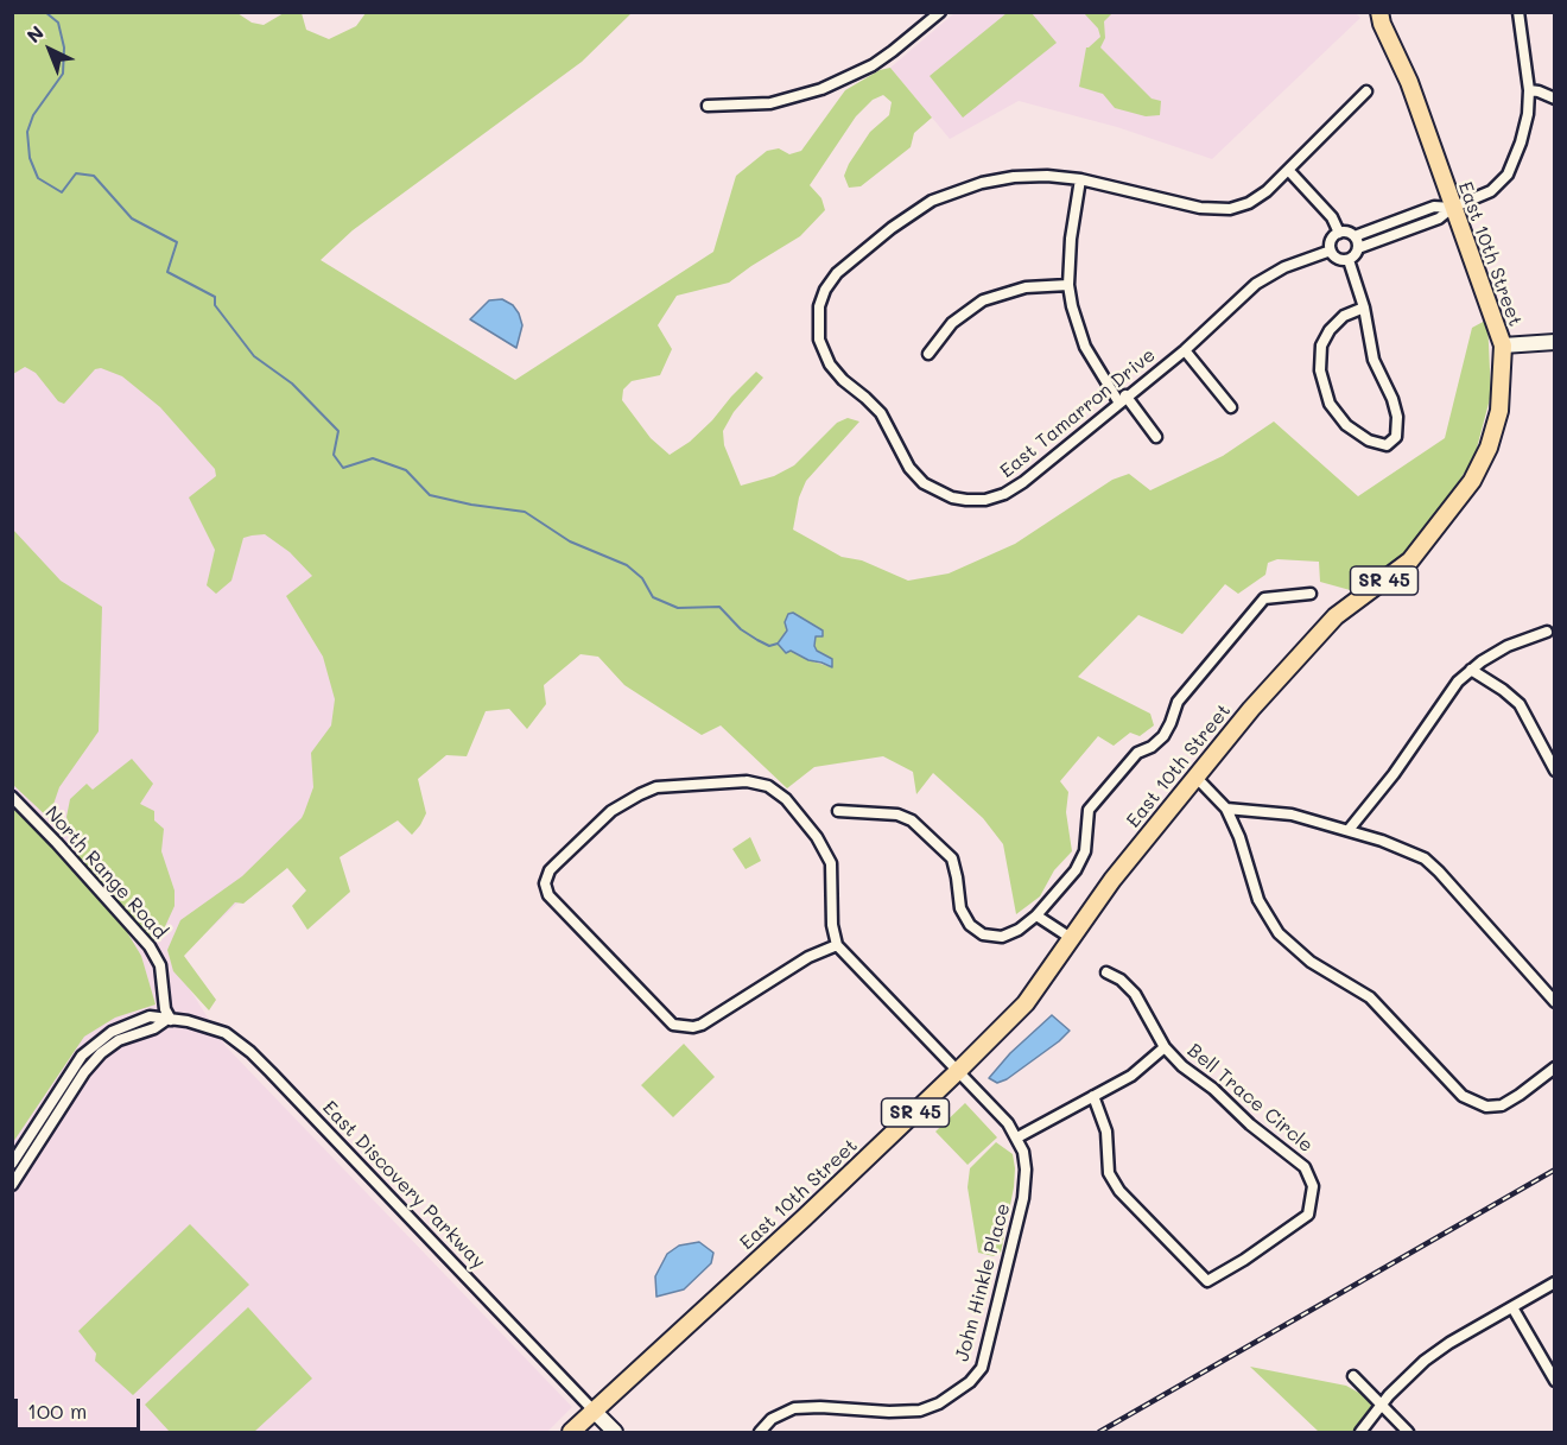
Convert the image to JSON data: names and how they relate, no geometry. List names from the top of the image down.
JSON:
{
  "streets": {
    "main road": ["East 10th Street", "SR 45"],
    "street": [
      "East Tamarron Drive",
      "North Range Road",
      "Bell Trace Circle",
      "East Discovery Parkway",
      "John Hinkle Place"
    ]
  },
  "crossings": [
    ["East 10th Street", "East Discovery Parkway"],
    ["East 10th Street", "John Hinkle Place"],
    ["North Range Road", "East Discovery Parkway"]
  ],
  "scale_bar": "100 m",
  "north": "top left"
}
